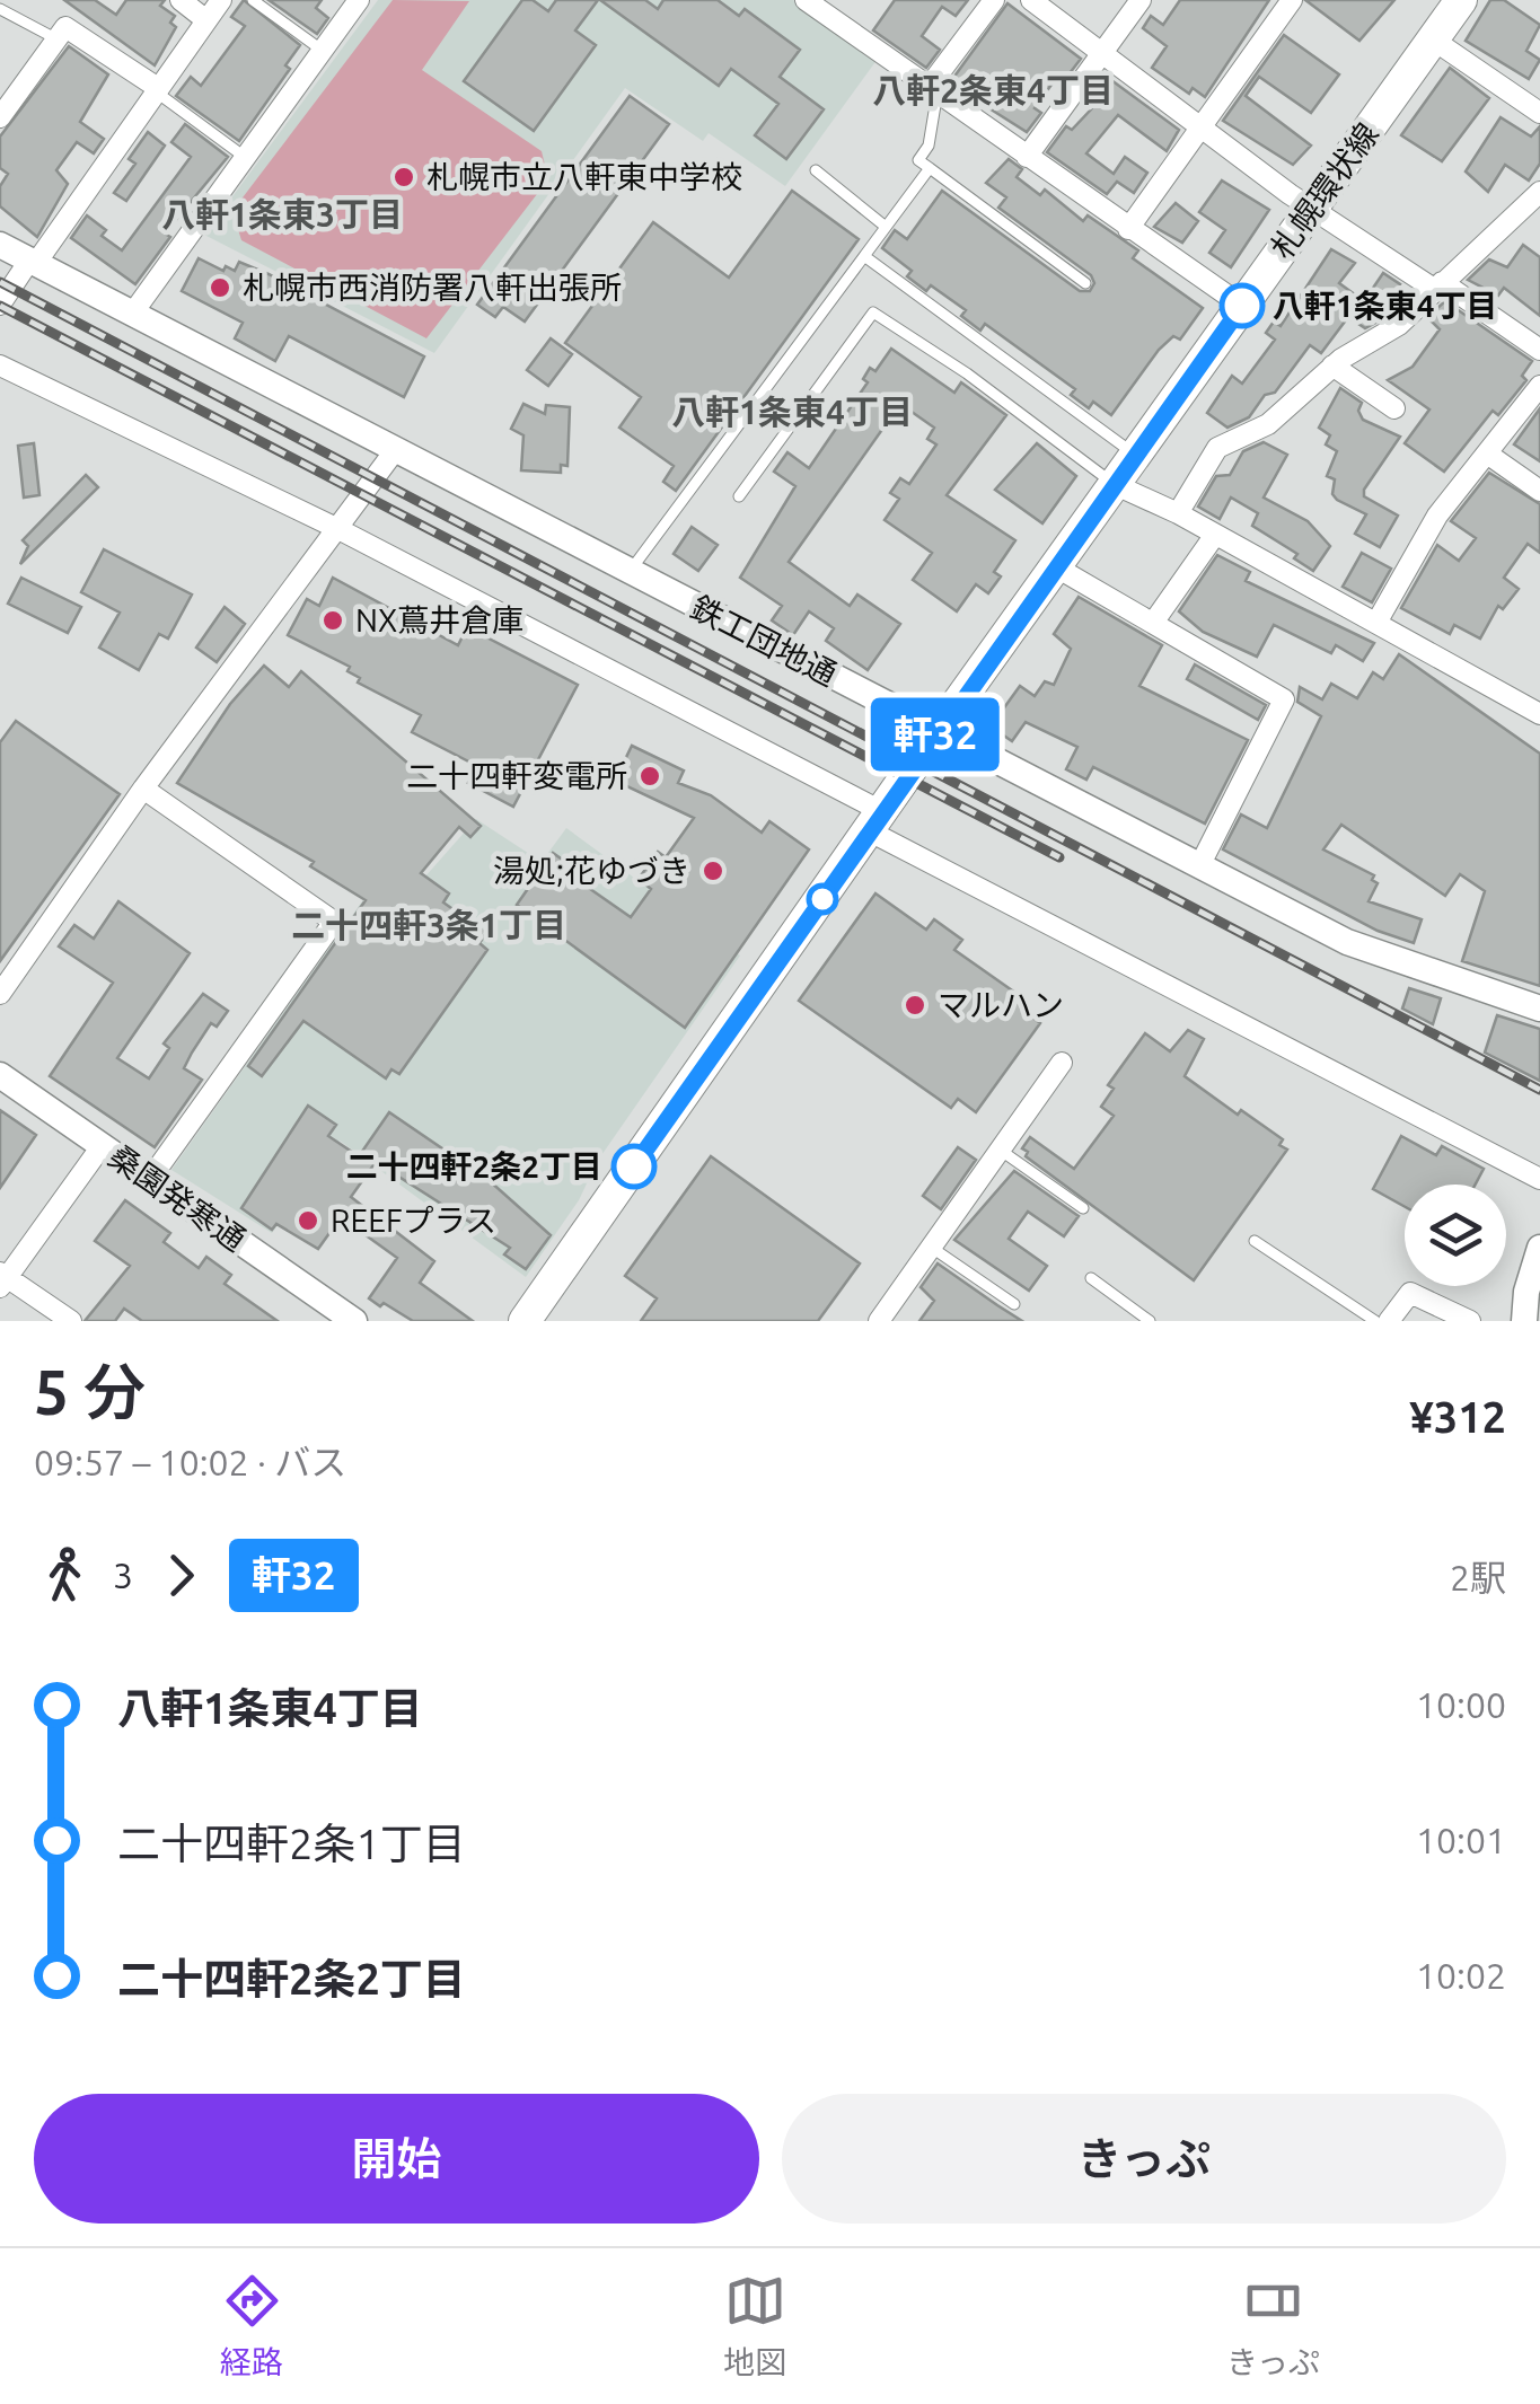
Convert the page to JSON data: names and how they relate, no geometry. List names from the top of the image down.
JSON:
{
  "streets": {
    "main road": ["札幌環状線"],
    "street": ["鉄工団地通", "桑園発寒通"]
  },
  "crossings": [
    ["札幌環状線", "鉄工団地通"]
  ],
  "districts": [
    "八軒2条東4丁目",
    "八軒1条東3丁目",
    "八軒1条東4丁目",
    "二十四軒3条1丁目"
  ],
  "places": [
    "札幌市立八軒東中学校",
    "札幌市西消防署八軒出張所",
    "八軒1条東4丁目",
    "NX蔦井倉庫",
    "二十四軒変電所",
    "湯処;花ゆづき",
    "マルハン",
    "二十四軒2条2丁目",
    "REEFプラス"
  ],
  "lines": ["bus line 軒32"],
  "page": {
    "on_map": "軒32",
    "heading": ["5 分", "09:57 – 10:02 · バス", "¥312"],
    "legs": ["3", "軒32", "2駅"],
    "list": [
      {
        "name": "八軒1条東4丁目",
        "value": "10:00"
      },
      {
        "name": "二十四軒2条1丁目",
        "value": "10:01"
      },
      {
        "name": "二十四軒2条2丁目",
        "value": "10:02"
      }
    ],
    "buttons": ["開始", "きっぷ"],
    "tabs": ["経路", "地図", "きっぷ"]
  }
}
